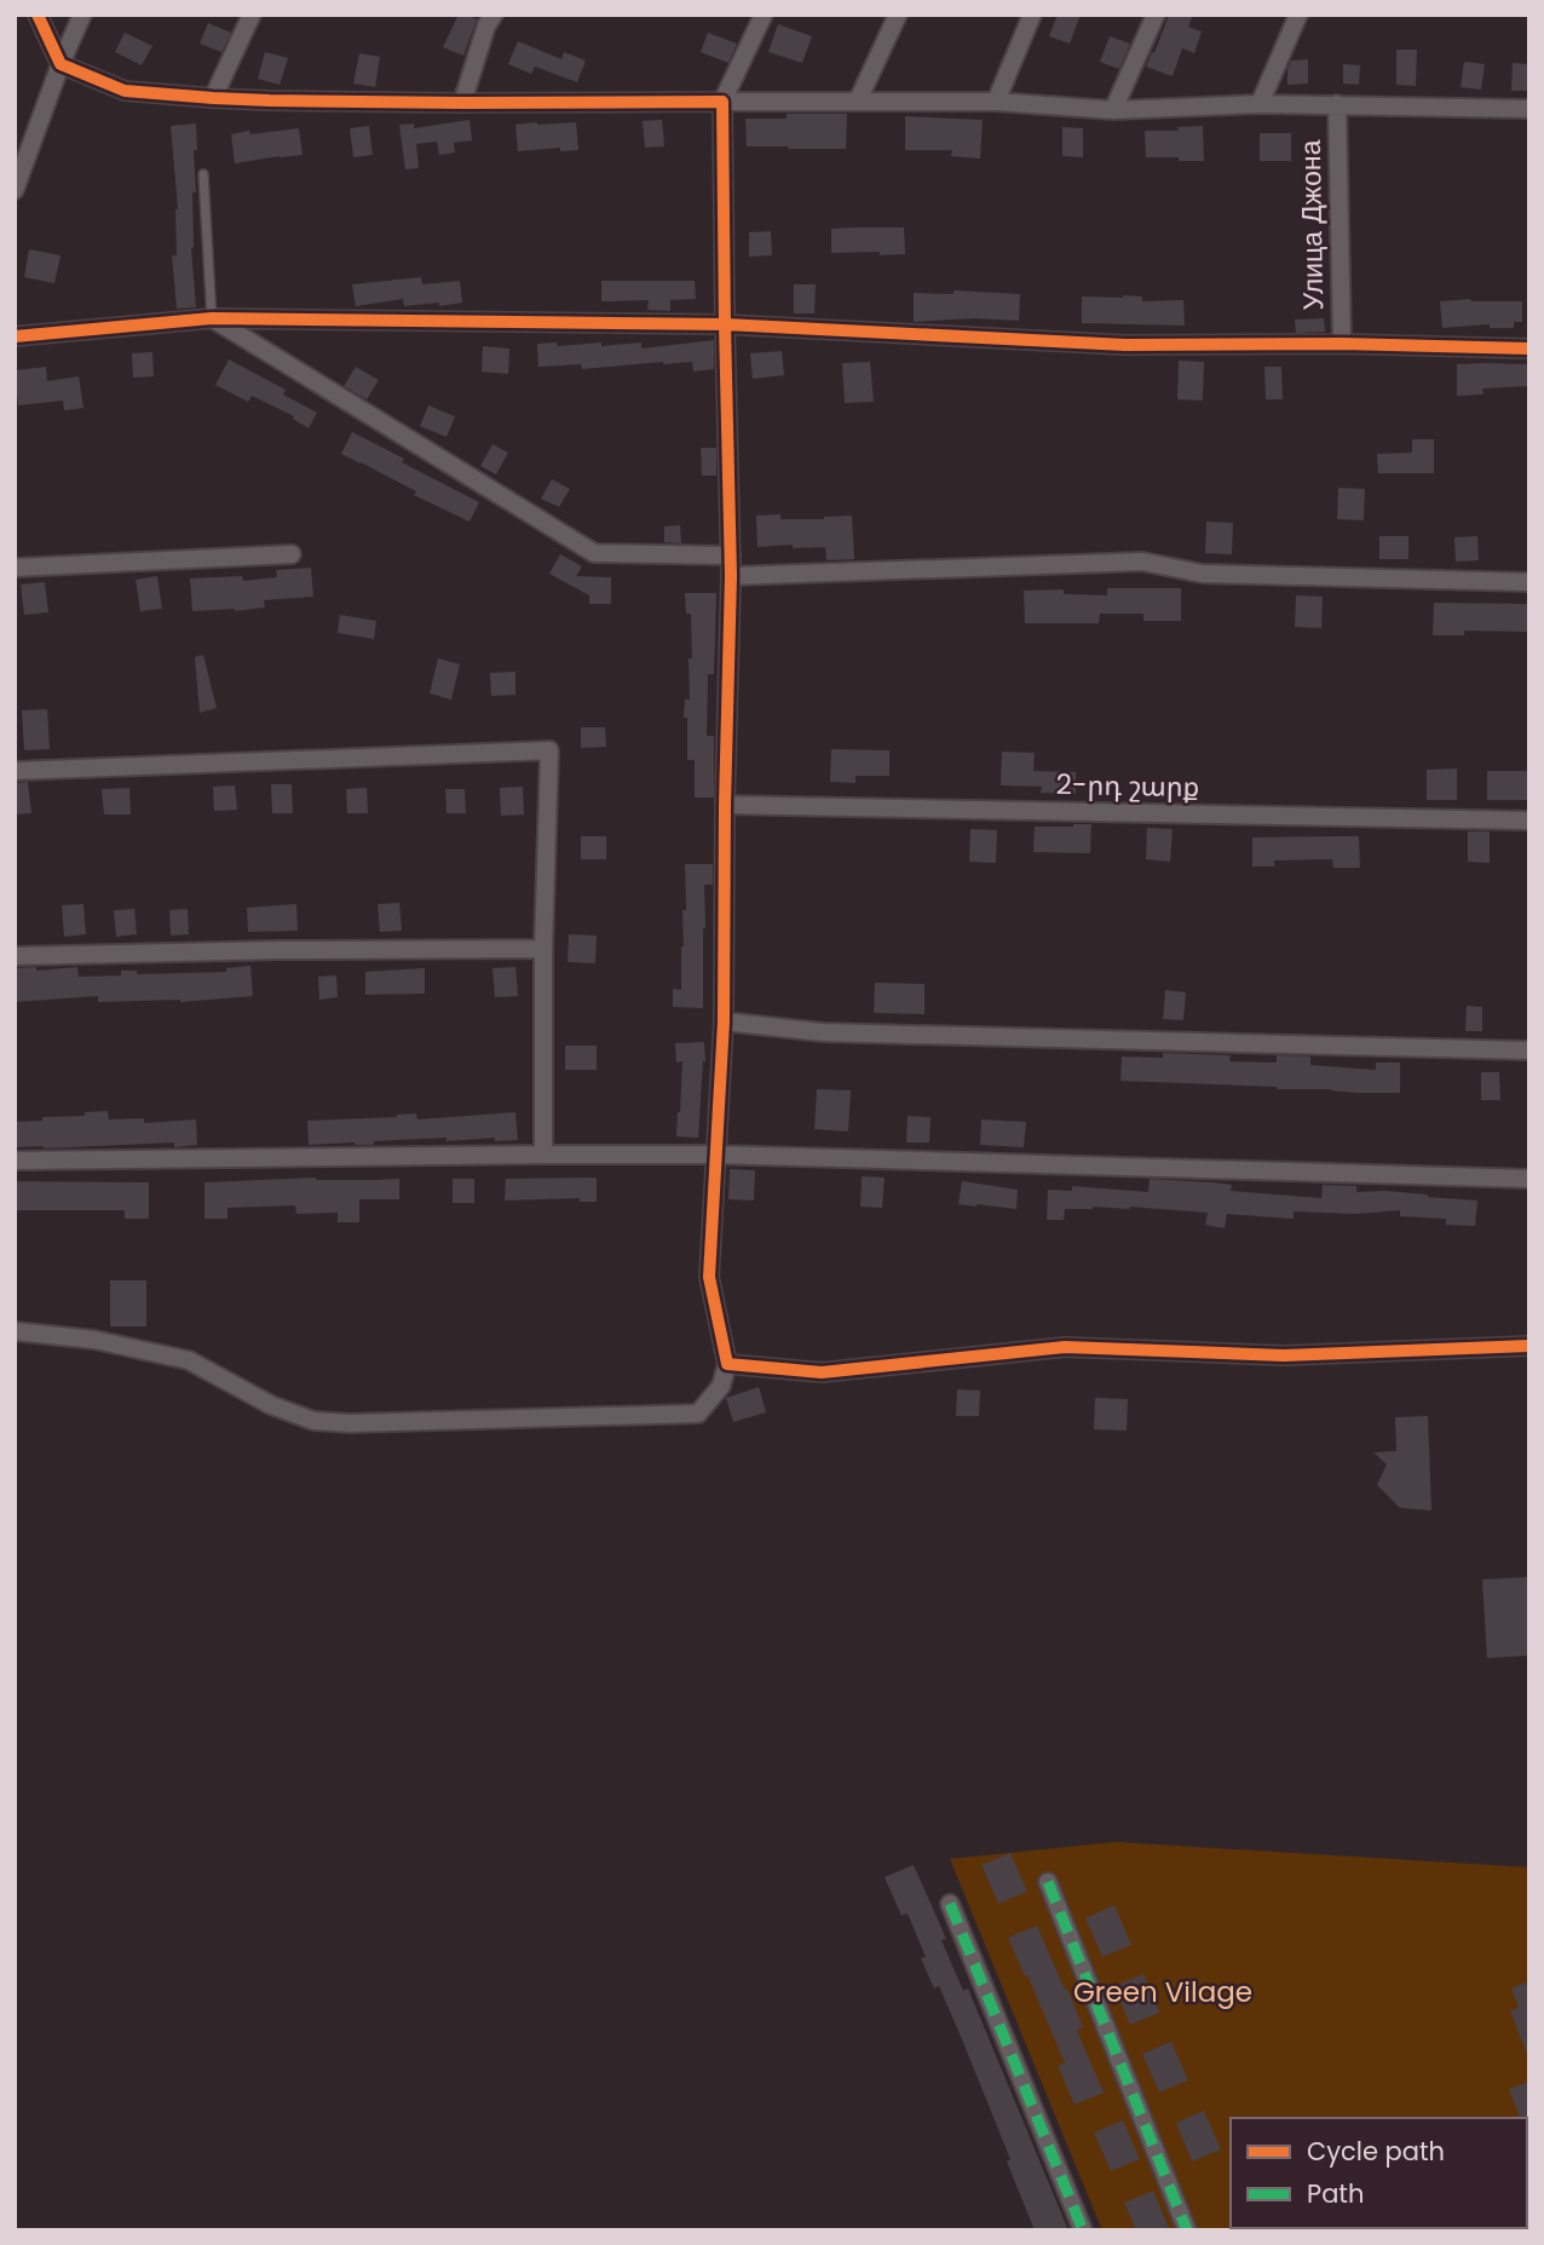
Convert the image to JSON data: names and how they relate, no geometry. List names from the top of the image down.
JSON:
{
  "streets": {
    "street": ["Улица Джона", "2-րդ շարք"]
  },
  "parks": ["Green Vilage"],
  "legend": ["Cycle path", "Path"]
}
